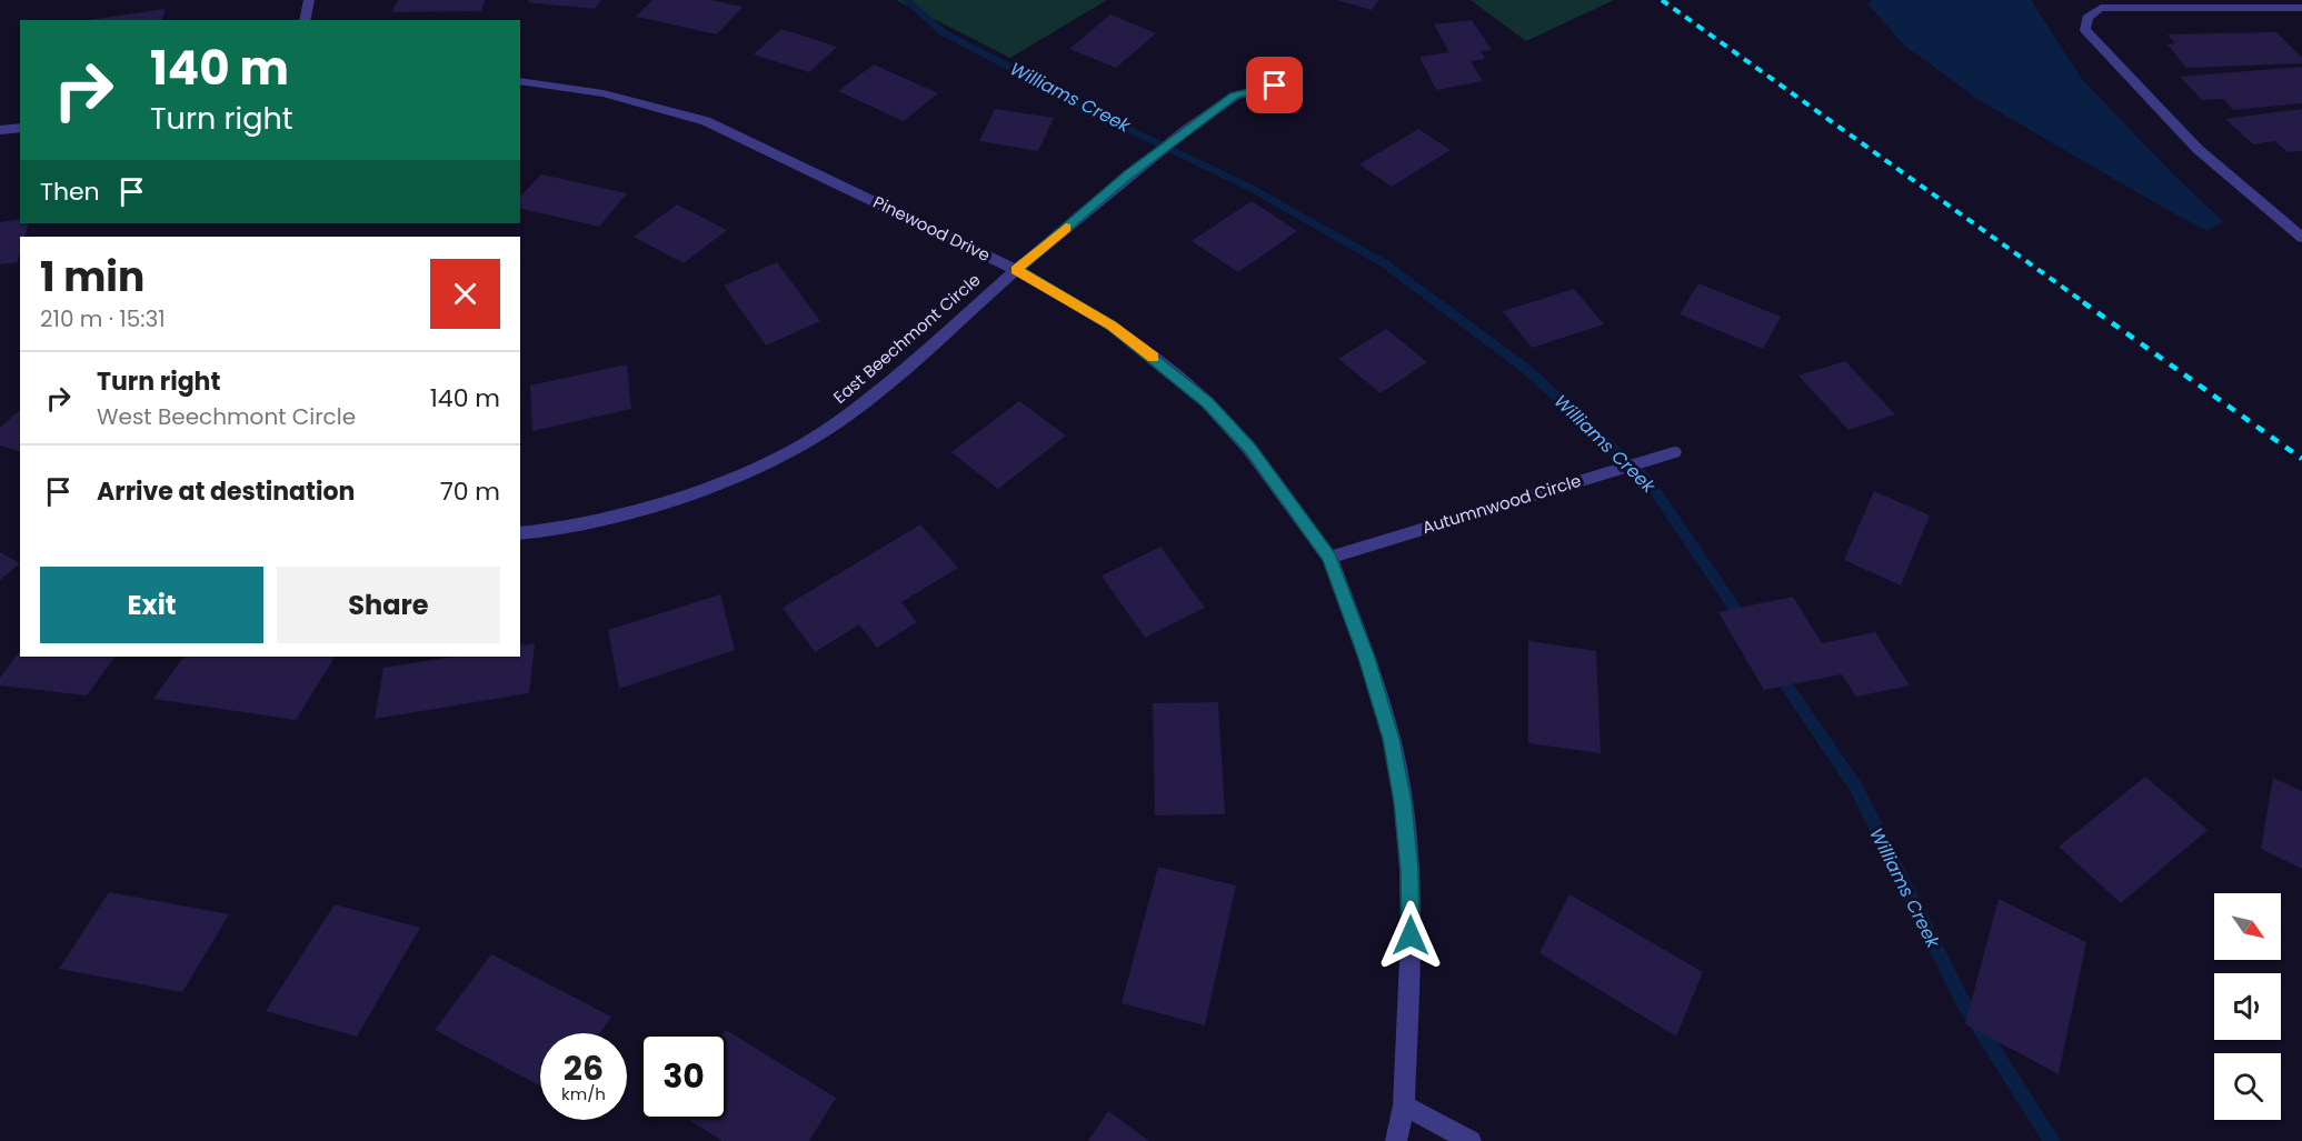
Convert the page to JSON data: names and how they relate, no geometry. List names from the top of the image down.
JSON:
{
  "streets": {
    "street": ["Pinewood Drive", "East Beechmont Circle", "Autumnwood Circle"]
  },
  "crossings": [
    ["Pinewood Drive", "East Beechmont Circle"],
    ["Pinewood Drive", "Autumnwood Circle"]
  ],
  "water": ["Williams Creek"],
  "north": "bottom right",
  "page": {
    "turn": ["140 m", "Turn right"],
    "then": "Then",
    "heading": ["1 min", "210 m · 15:31"],
    "list": [
      {
        "name": "Turn right",
        "note": "West Beechmont Circle",
        "value": "140 m"
      },
      {
        "name": "Arrive at destination",
        "value": "70 m"
      }
    ],
    "buttons": ["Exit", "Share"],
    "speed": "26 km/h",
    "limit": "30"
  }
}
